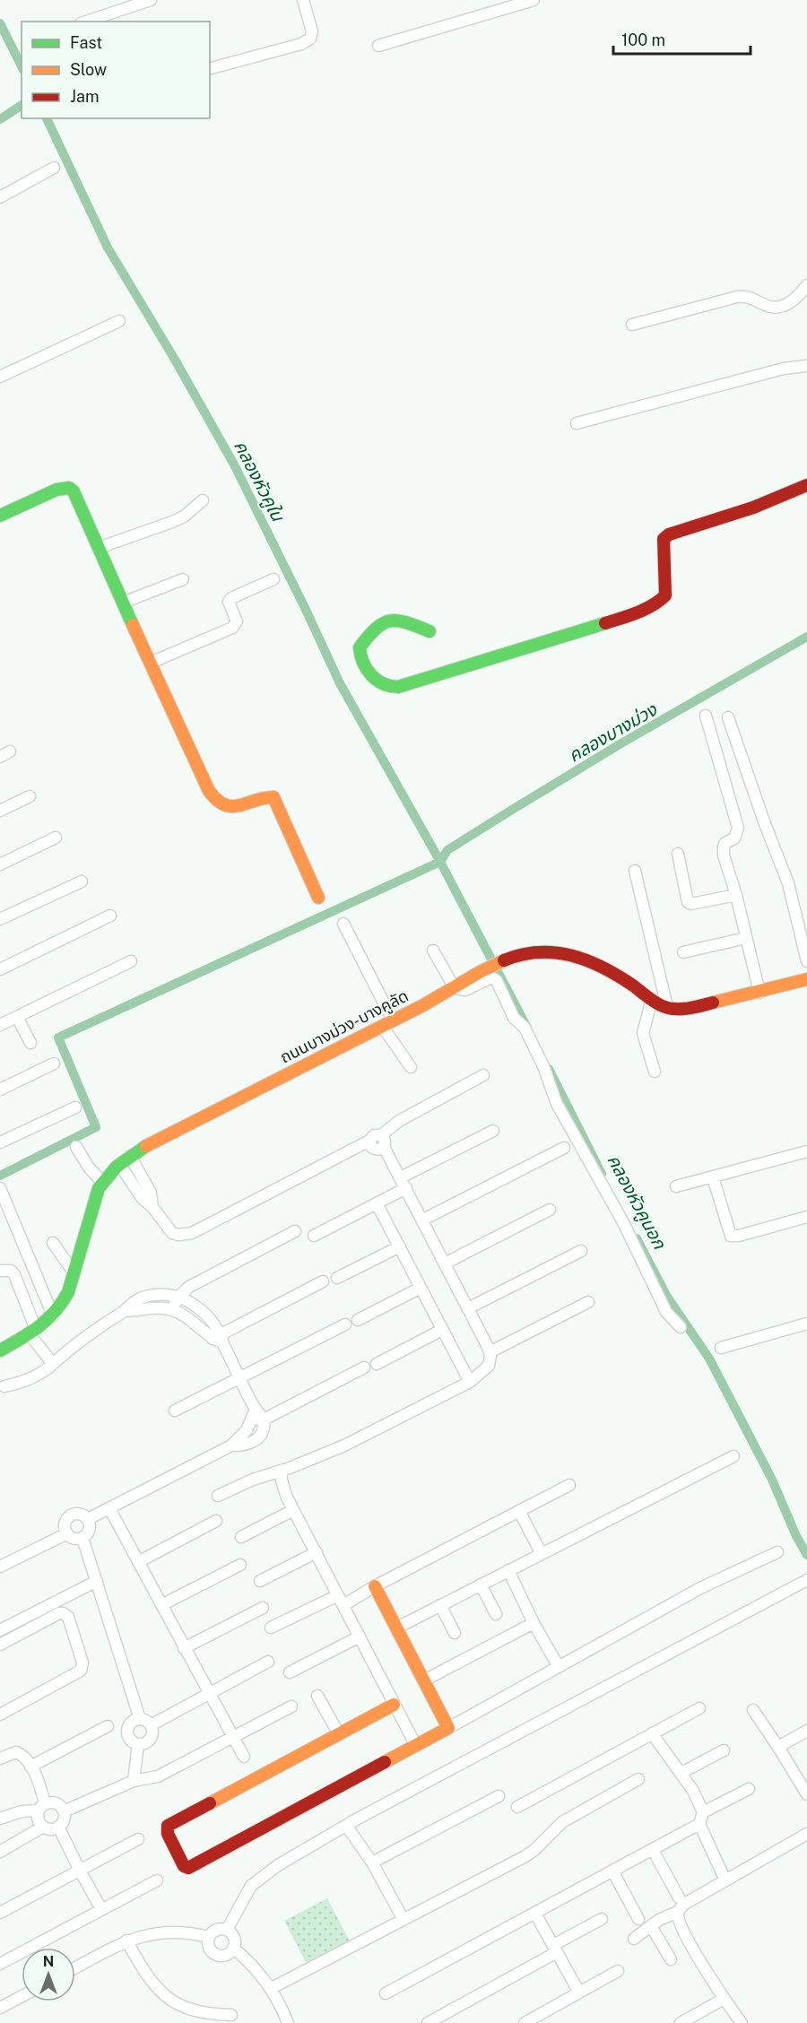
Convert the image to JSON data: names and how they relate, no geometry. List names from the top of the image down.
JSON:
{
  "streets": {
    "street": ["ถนนบางม่วง-บางคูลัด"]
  },
  "water": ["คลองหัวคูใน", "คลองบางม่วง", "คลองหัวคูนอก"],
  "legend": ["Fast", "Slow", "Jam"],
  "scale_bar": "100 m",
  "north": "top"
}
